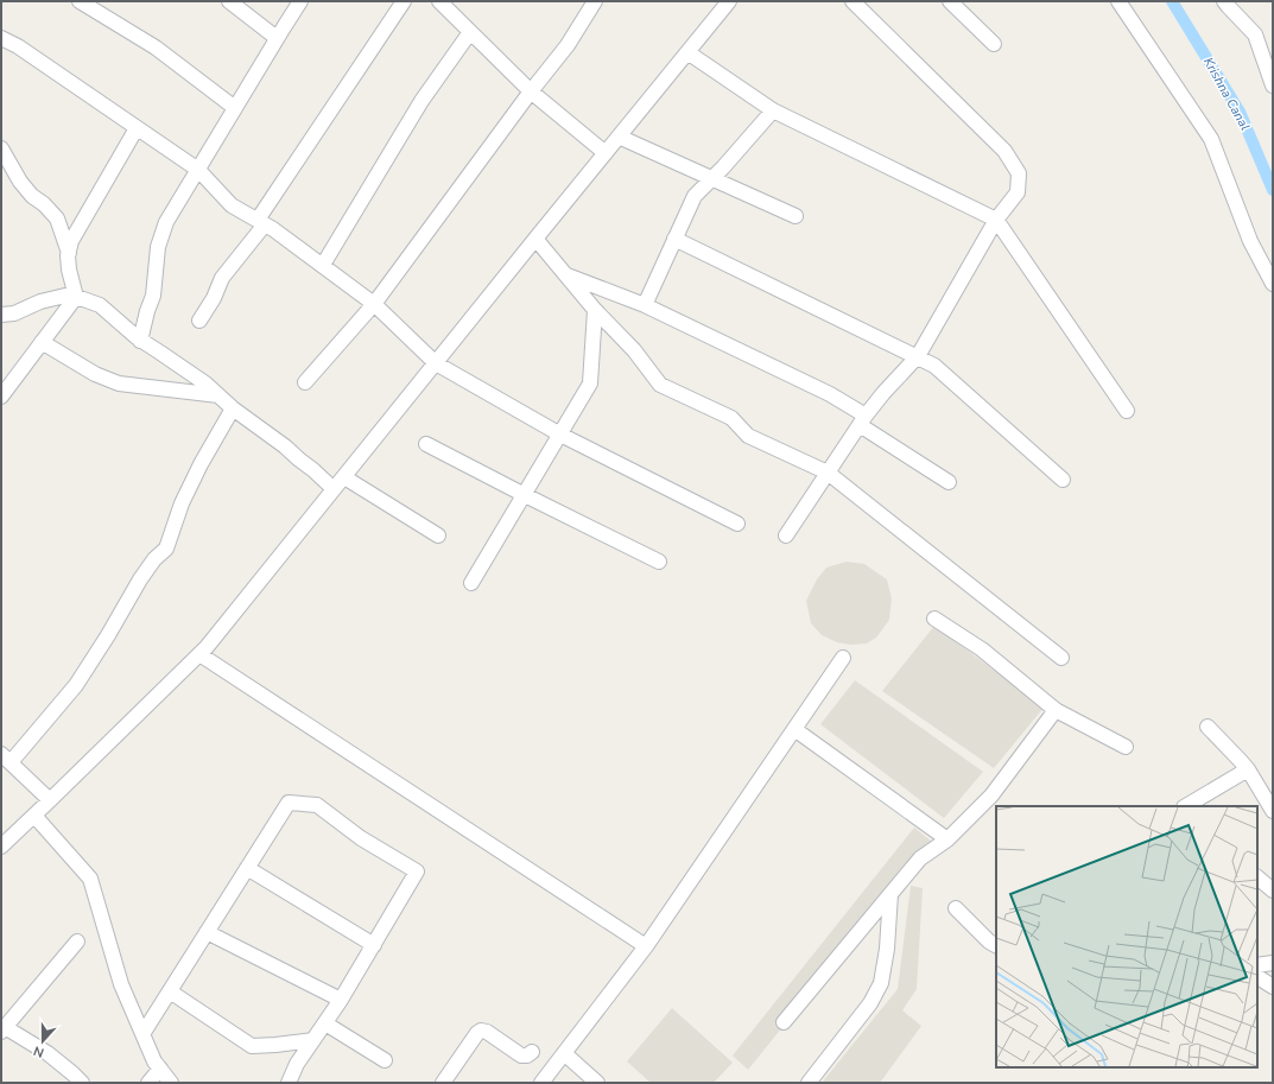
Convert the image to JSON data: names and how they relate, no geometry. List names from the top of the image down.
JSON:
{
  "water": ["Krishna Canal"],
  "north": "bottom"
}
